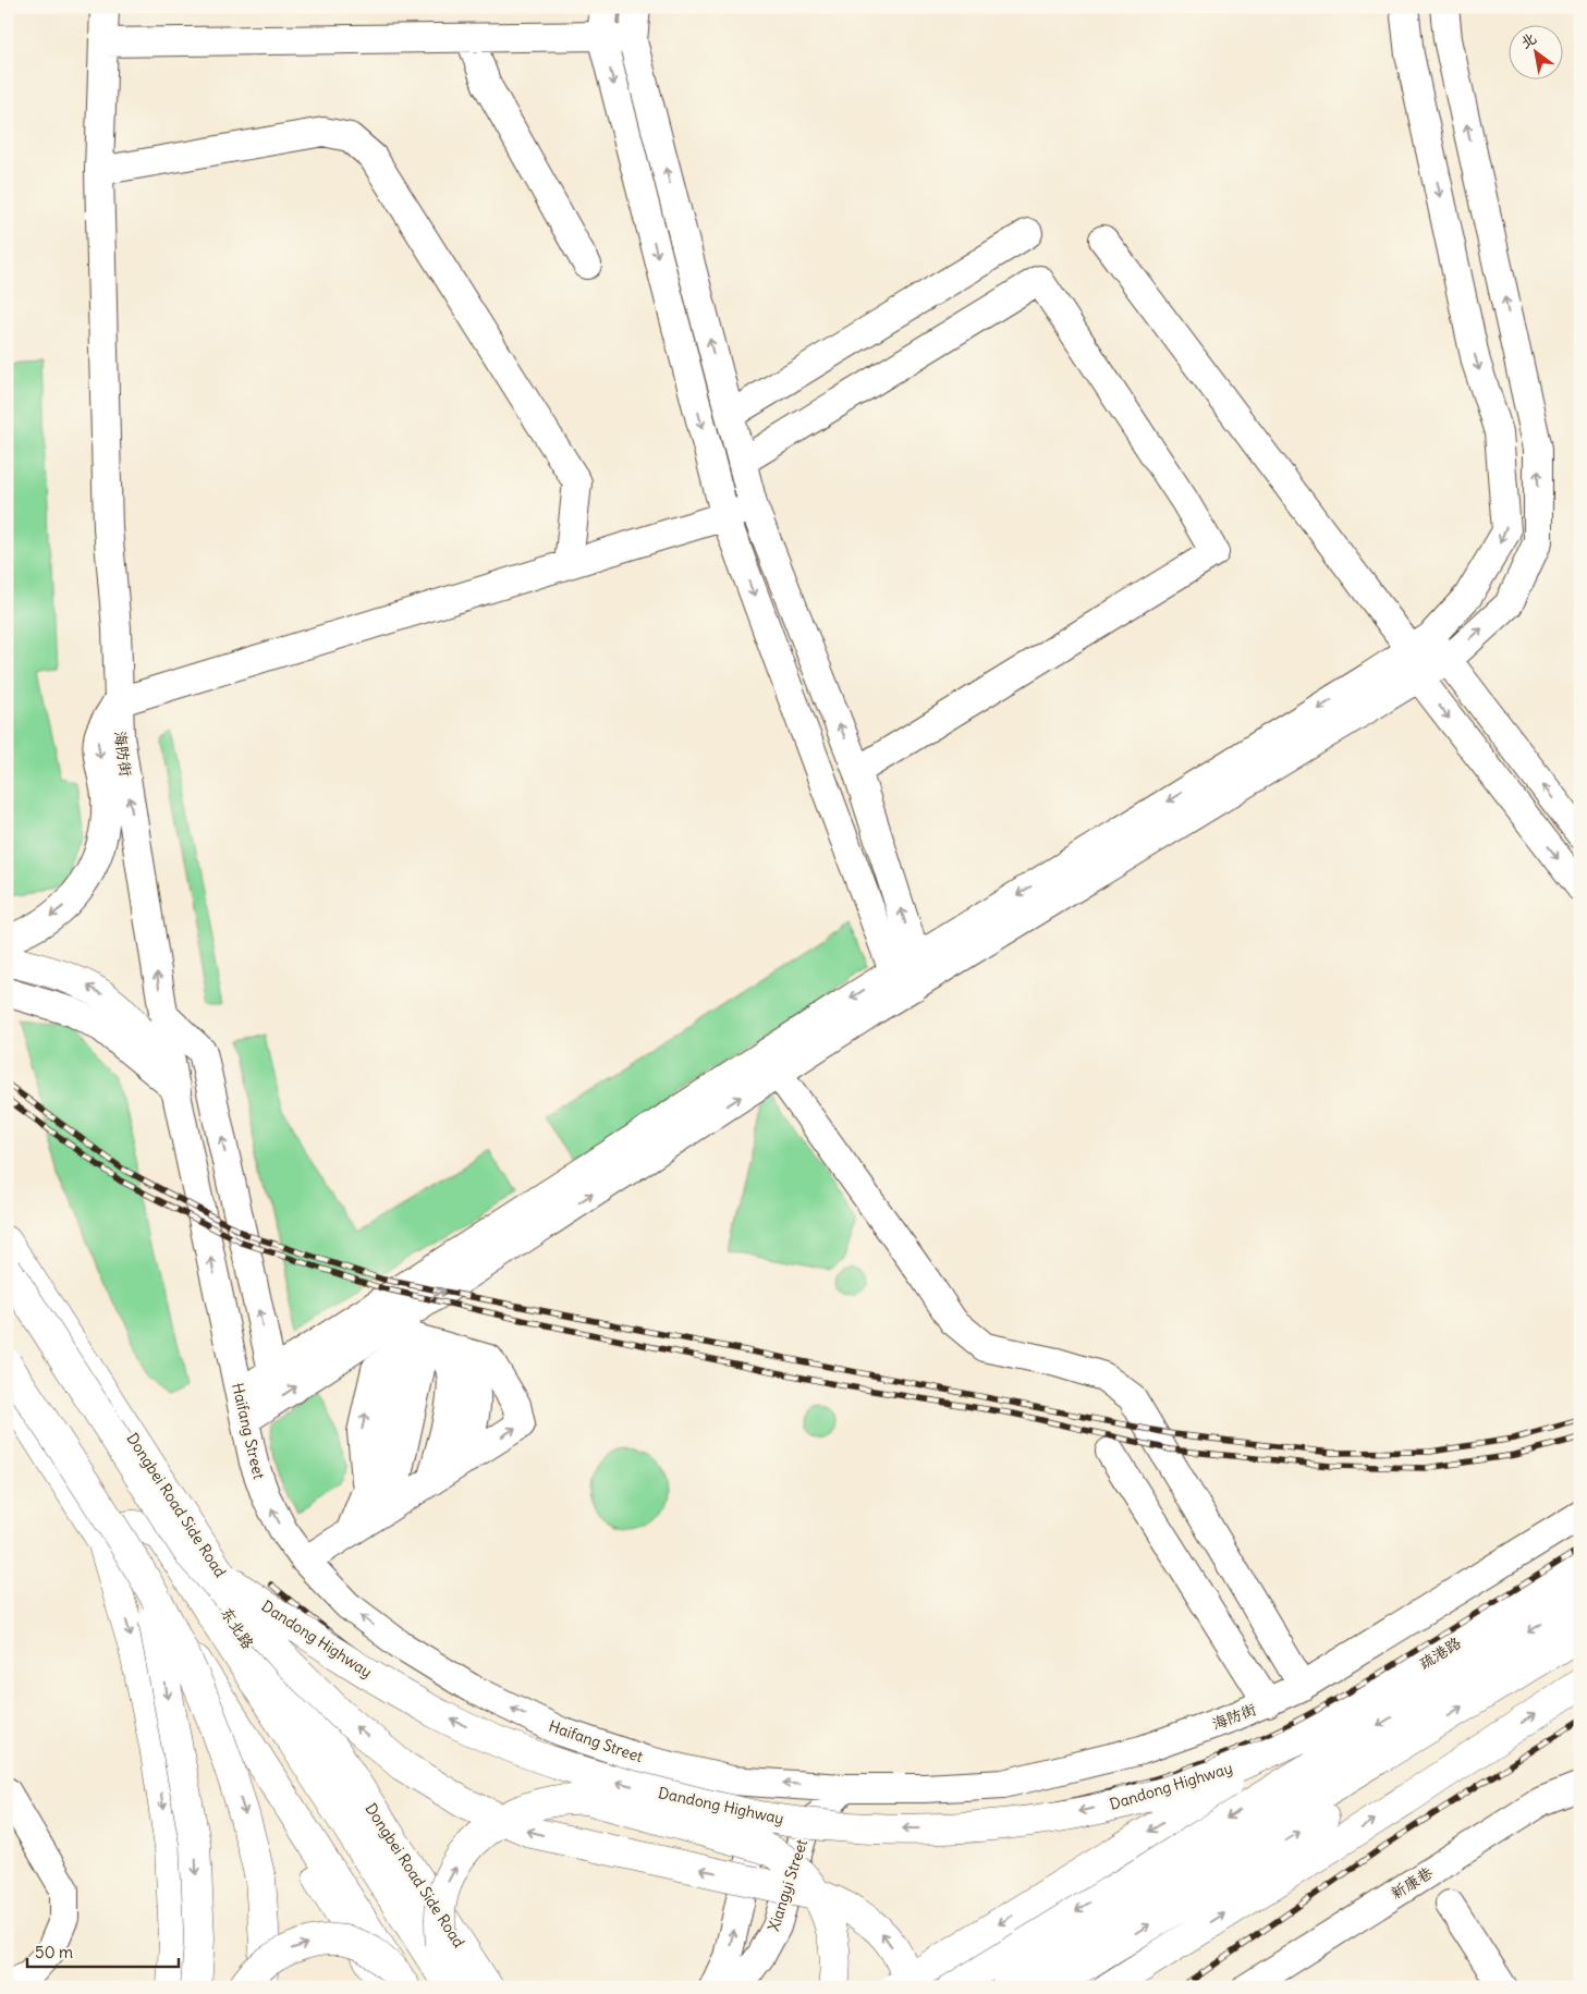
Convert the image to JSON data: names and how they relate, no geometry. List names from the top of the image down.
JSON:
{
  "streets": {
    "main road": [
      "Dongbei Road Side Road",
      "东北路",
      "Dandong Highway",
      "疏港路"
    ],
    "street": [
      "海防街",
      "Haifang Street",
      "新康巷",
      "Xiangyi Street"
    ]
  },
  "crossings": [
    ["海防街", "Haifang Street"],
    ["海防街", "Xiangyi Street"],
    ["Haifang Street", "Xiangyi Street"],
    ["东北路", "Dandong Highway"],
    ["Dandong Highway", "疏港路"]
  ],
  "one_way": ["Haifang Street", "Dandong Highway"],
  "scale_bar": "50 m",
  "north": "top left"
}
